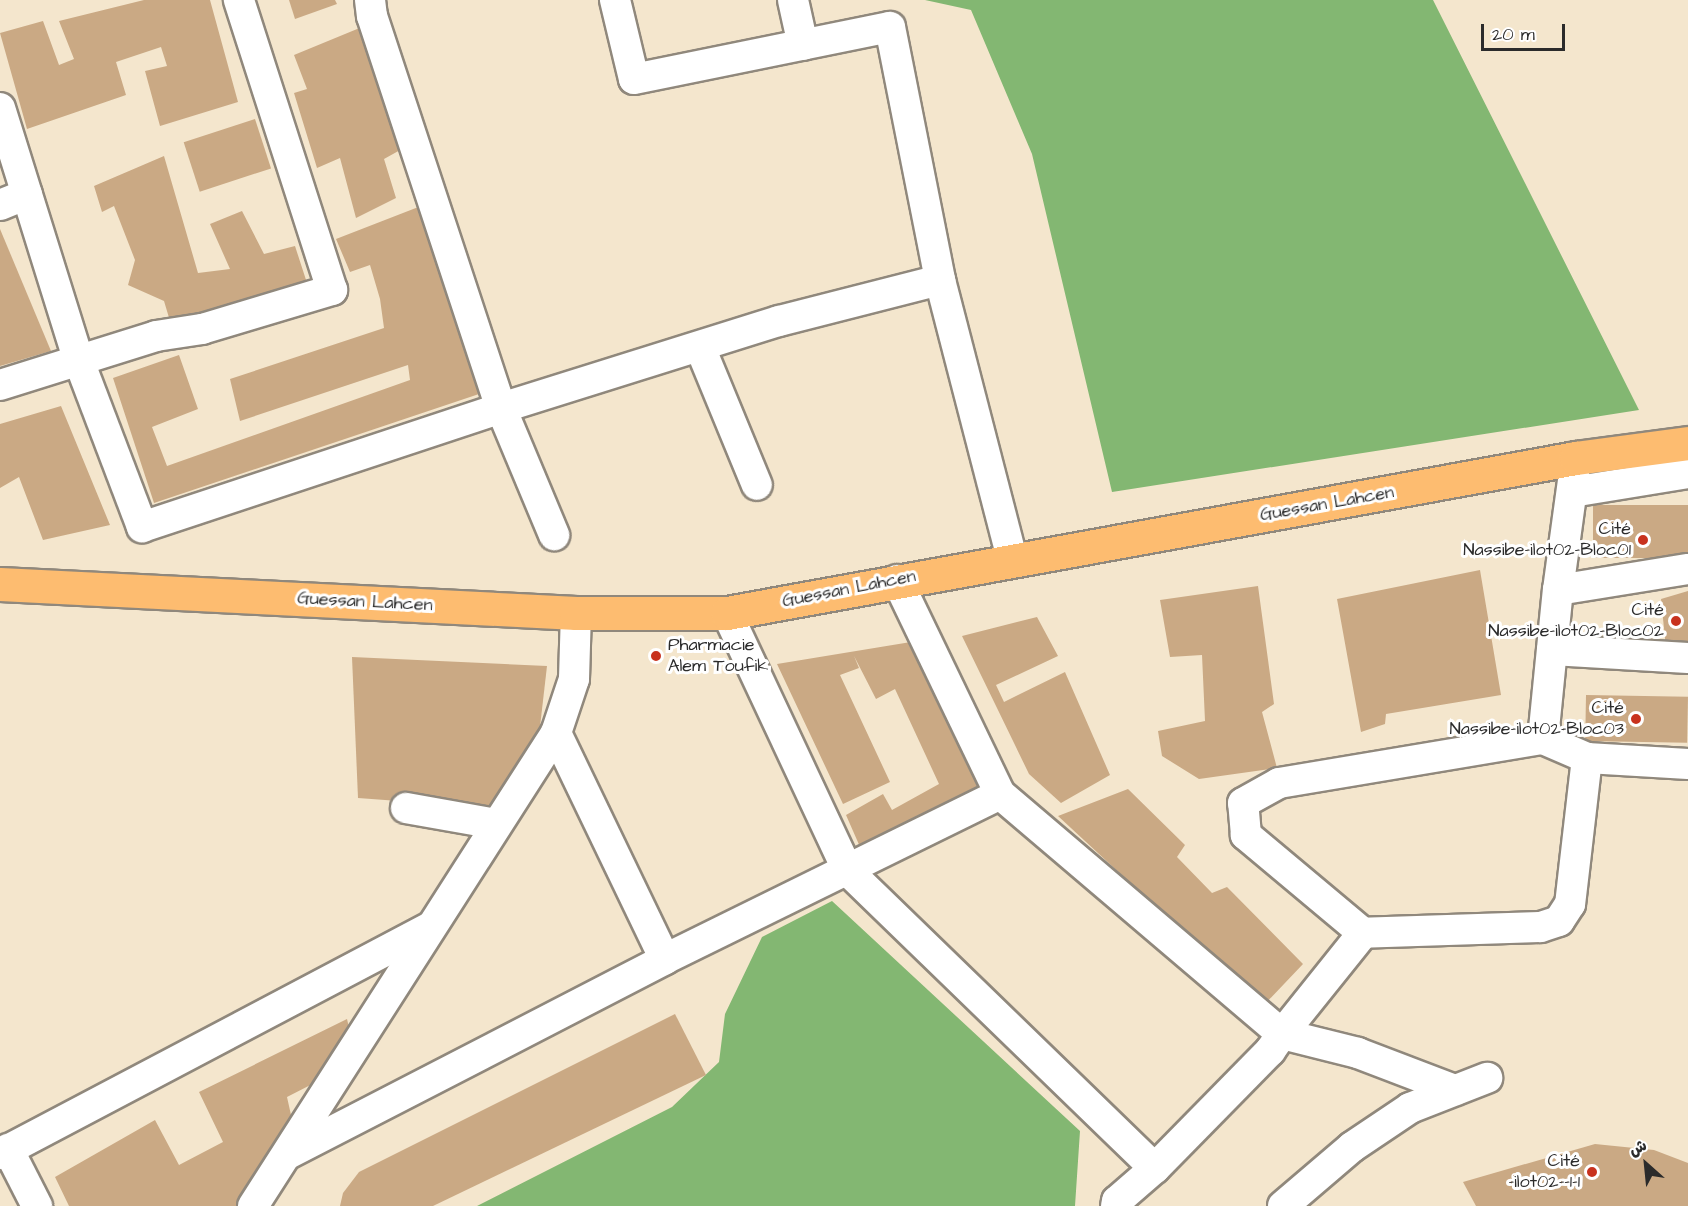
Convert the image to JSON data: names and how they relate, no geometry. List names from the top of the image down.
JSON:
{
  "streets": {
    "main road": ["Guessan Lahcen"]
  },
  "places": [
    "Cité Nassibe-ilot02-Bloc01",
    "Cité Nassibe-ilot02-Bloc02",
    "Pharmacie Alem Toufik",
    "Cité Nassibe-ilot02-Bloc03",
    "Cité -ilot02--1-1"
  ],
  "scale_bar": "20 m",
  "north": "top left"
}
